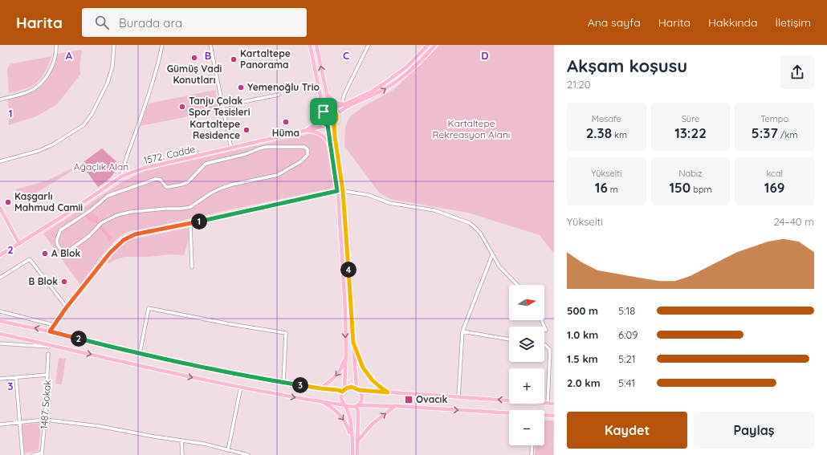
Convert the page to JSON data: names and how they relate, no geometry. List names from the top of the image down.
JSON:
{
  "streets": {
    "main road": ["1572. Cadde"],
    "street": ["1487. Sokak"]
  },
  "parks": ["Kartaltepe Rekreasyon Alanı", "Ağaçlık Alan"],
  "places": {
    "other": [
      "Gümüş Vadi Konutları",
      "Kartaltepe Panorama",
      "Yemenoğlu Trio",
      "Tanju Çolak Spor Tesisleri",
      "Hüma",
      "Kartaltepe Residence",
      "Kaşgarlı Mahmud Camii",
      "A Blok",
      "B Blok"
    ],
    "transit": ["Ovacık"]
  },
  "north": "right",
  "page": {
    "header": "Harita",
    "search": "Burada ara",
    "nav": [
      "Ana sayfa",
      "Harita",
      "Hakkında",
      "İletişim"
    ],
    "heading": ["Akşam koşusu", "21:20"],
    "stats": [
      ["Mesafe", "2.38 km"],
      ["Süre", "13:22"],
      ["Tempo", "5:37 /km"],
      ["Yükselti", "16 m"],
      ["Nabız", "150 bpm"],
      ["kcal", "169"]
    ],
    "chart": ["Yükselti", "24–40 m"],
    "pins": [
      "1",
      "4",
      "2",
      "3"
    ],
    "map_buttons": ["+", "−"],
    "list": [
      {
        "name": "500 m",
        "note": "5:18"
      },
      {
        "name": "1.0 km",
        "note": "6:09"
      },
      {
        "name": "1.5 km",
        "note": "5:21"
      },
      {
        "name": "2.0 km",
        "note": "5:41"
      }
    ],
    "buttons": ["Kaydet", "Paylaş"]
  },
  "grid": {
    "columns": [
      "A",
      "B",
      "C",
      "D"
    ],
    "rows": ["1", "2", "3"]
  }
}
